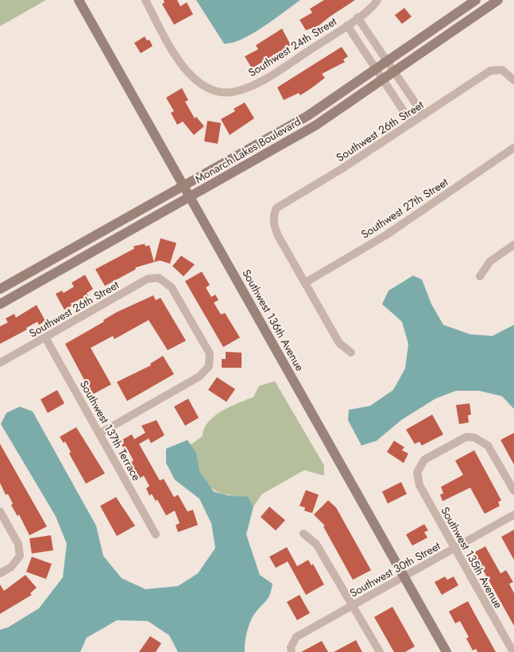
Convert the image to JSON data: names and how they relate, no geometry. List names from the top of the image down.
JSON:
{
  "streets": {
    "street": [
      "Southwest 24th Street",
      "Southwest 26th Street",
      "Monarch Lakes Boulevard",
      "Southwest 27th Street",
      "Southwest 136th Avenue",
      "Southwest 137th Terrace",
      "Southwest 135th Avenue",
      "Southwest 30th Street"
    ]
  },
  "crossings": [
    ["Southwest 26th Street", "Southwest 27th Street"],
    ["Southwest 26th Street", "Southwest 137th Terrace"],
    ["Monarch Lakes Boulevard", "Southwest 136th Avenue"],
    ["Southwest 136th Avenue", "Southwest 30th Street"],
    ["Southwest 135th Avenue", "Southwest 30th Street"]
  ]
}
